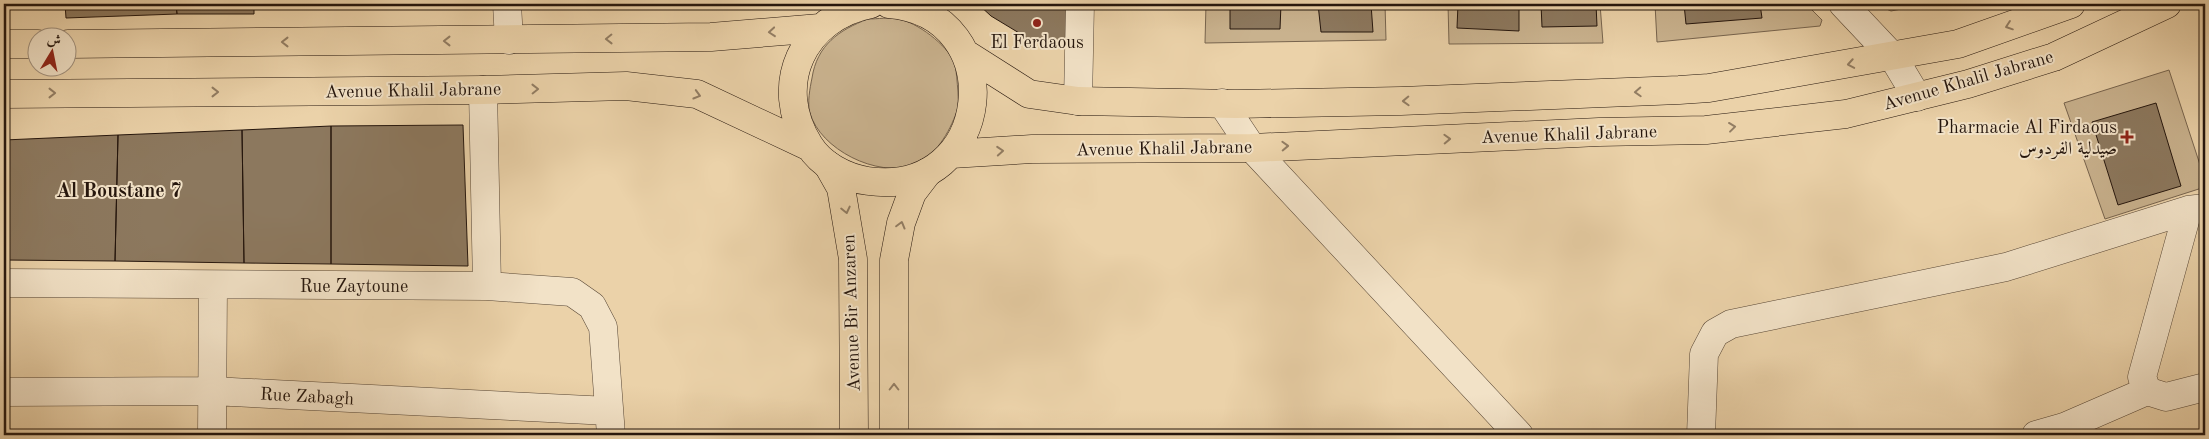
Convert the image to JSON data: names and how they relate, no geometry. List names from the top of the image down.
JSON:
{
  "streets": {
    "main road": ["Avenue Khalil Jabrane", "Avenue Bir Anzaren"],
    "street": ["Rue Zaytoune", "Rue Zabagh"]
  },
  "crossings": [
    ["Avenue Khalil Jabrane", "Avenue Bir Anzaren"],
    ["Rue Zaytoune", "Rue Zabagh"]
  ],
  "districts": ["Al Boustane 7"],
  "places": {
    "other": ["El Ferdaous"],
    "health": ["Pharmacie Al Firdaous صيدلية الفردوس"]
  },
  "north": "top"
}
